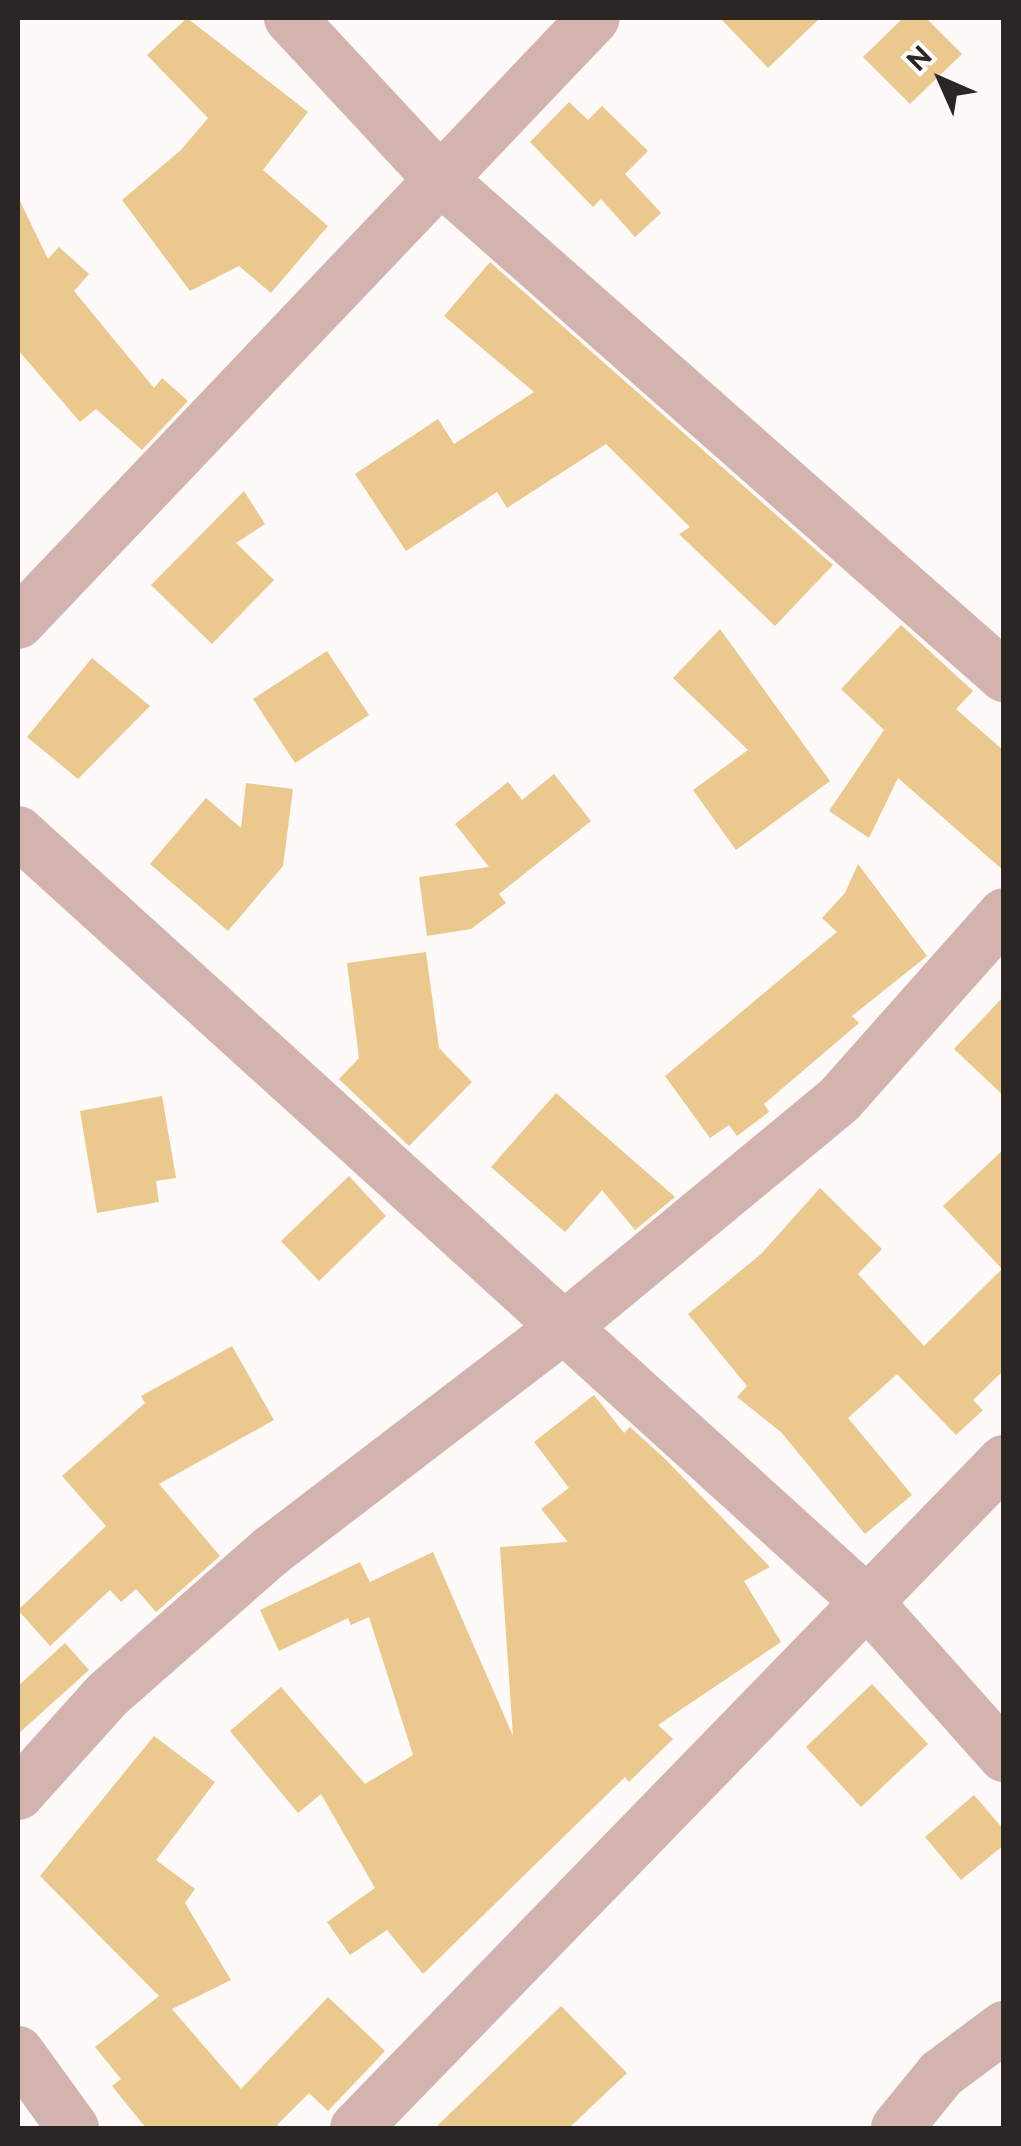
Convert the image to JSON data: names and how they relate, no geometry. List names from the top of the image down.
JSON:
{
  "north": "top left"
}
